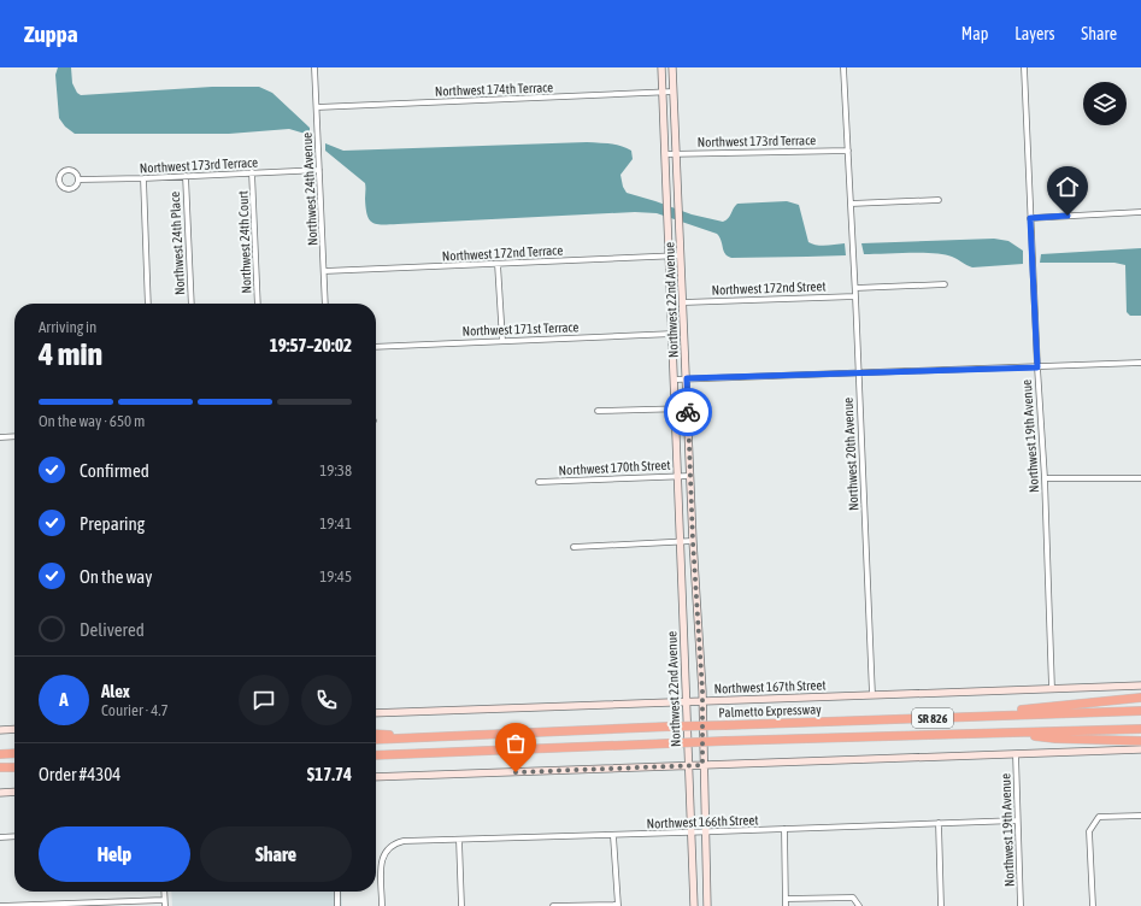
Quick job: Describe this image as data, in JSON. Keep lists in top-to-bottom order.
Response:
{
  "streets": {
    "highway": ["Palmetto Expressway", "SR 826"],
    "main road": ["Northwest 22nd Avenue", "Northwest 167th Street"],
    "street": [
      "Northwest 174th Terrace",
      "Northwest 173rd Terrace",
      "Northwest 24th Avenue",
      "Northwest 24th Court",
      "Northwest 24th Place",
      "Northwest 172nd Terrace",
      "Northwest 172nd Street",
      "Northwest 171st Terrace",
      "Northwest 19th Avenue",
      "Northwest 20th Avenue",
      "Northwest 170th Street",
      "Northwest 166th Street"
    ]
  },
  "crossings": [
    ["Northwest 174th Terrace", "Northwest 24th Avenue"],
    ["Northwest 174th Terrace", "Northwest 22nd Avenue"],
    ["Northwest 173rd Terrace", "Northwest 24th Avenue"],
    ["Northwest 173rd Terrace", "Northwest 24th Court"],
    ["Northwest 173rd Terrace", "Northwest 24th Place"],
    ["Northwest 173rd Terrace", "Northwest 22nd Avenue"],
    ["Northwest 173rd Terrace", "Northwest 20th Avenue"],
    ["Northwest 24th Avenue", "Northwest 172nd Terrace"],
    ["Northwest 172nd Terrace", "Northwest 22nd Avenue"],
    ["Northwest 172nd Street", "Northwest 22nd Avenue"],
    ["Northwest 172nd Street", "Northwest 20th Avenue"],
    ["Northwest 22nd Avenue", "Northwest 171st Terrace"],
    ["Northwest 22nd Avenue", "Northwest 170th Street"],
    ["Northwest 22nd Avenue", "Northwest 167th Street"],
    ["Northwest 22nd Avenue", "Northwest 166th Street"],
    ["Northwest 19th Avenue", "Northwest 167th Street"],
    ["Northwest 19th Avenue", "Northwest 166th Street"],
    ["Northwest 20th Avenue", "Northwest 167th Street"]
  ],
  "page": {
    "header": "Zuppa",
    "nav": ["Map", "Layers", "Share"],
    "heading": ["4 min", "Arriving in", "19:57–20:02"],
    "panel": [
      "Alex",
      "Courier · 4.7",
      "Order #4304",
      "$17.74"
    ],
    "bar": "On the way · 650 m",
    "list": [
      ["Confirmed", "19:38"],
      ["Preparing", "19:41"],
      ["On the way", "19:45"],
      "Delivered"
    ],
    "round": "A",
    "buttons": ["Help", "Share"]
  }
}
